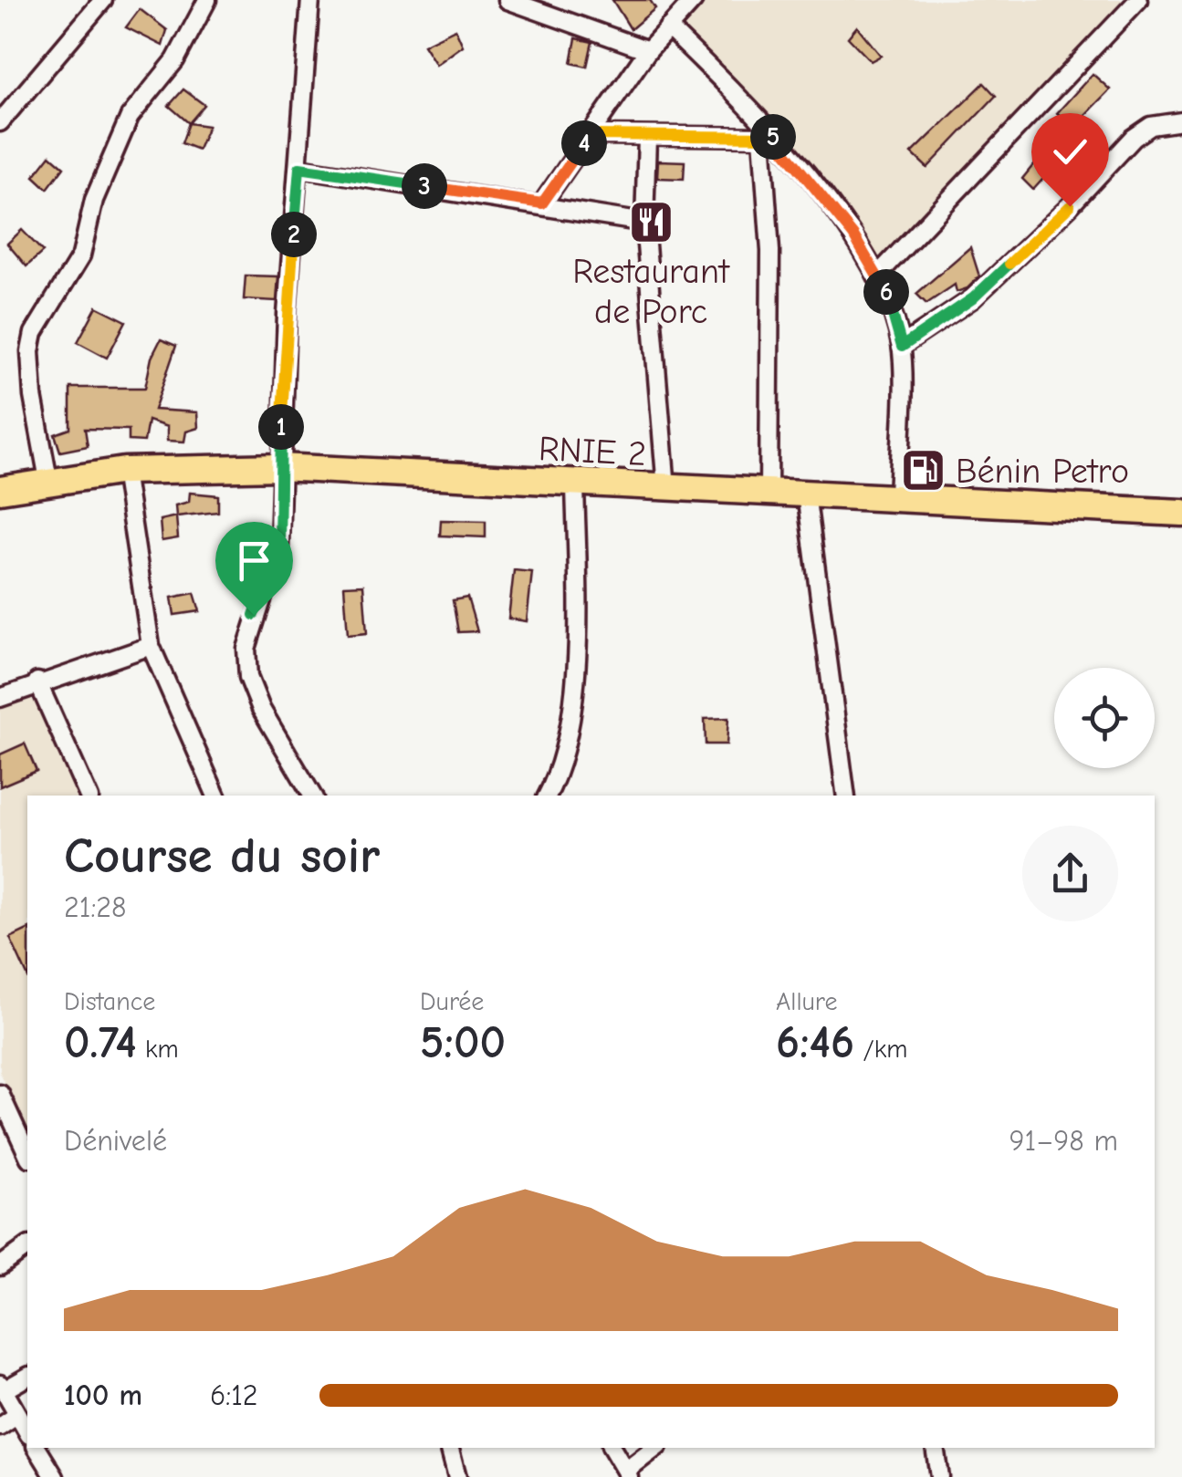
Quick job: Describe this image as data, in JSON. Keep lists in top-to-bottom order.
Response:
{
  "streets": {
    "highway": ["RNIE 2"]
  },
  "places": {
    "restaurant": ["Restaurant de Porc"],
    "fuel station": ["Bénin Petro"]
  },
  "page": {
    "pins": [
      "5",
      "4",
      "3",
      "2",
      "6",
      "1"
    ],
    "heading": ["Course du soir", "21:28"],
    "stats": [
      ["Distance", "0.74 km"],
      ["Durée", "5:00"],
      ["Allure", "6:46 /km"]
    ],
    "chart": ["Dénivelé", "91–98 m"],
    "list": [
      {
        "name": "100 m",
        "note": "6:12"
      }
    ]
  }
}
